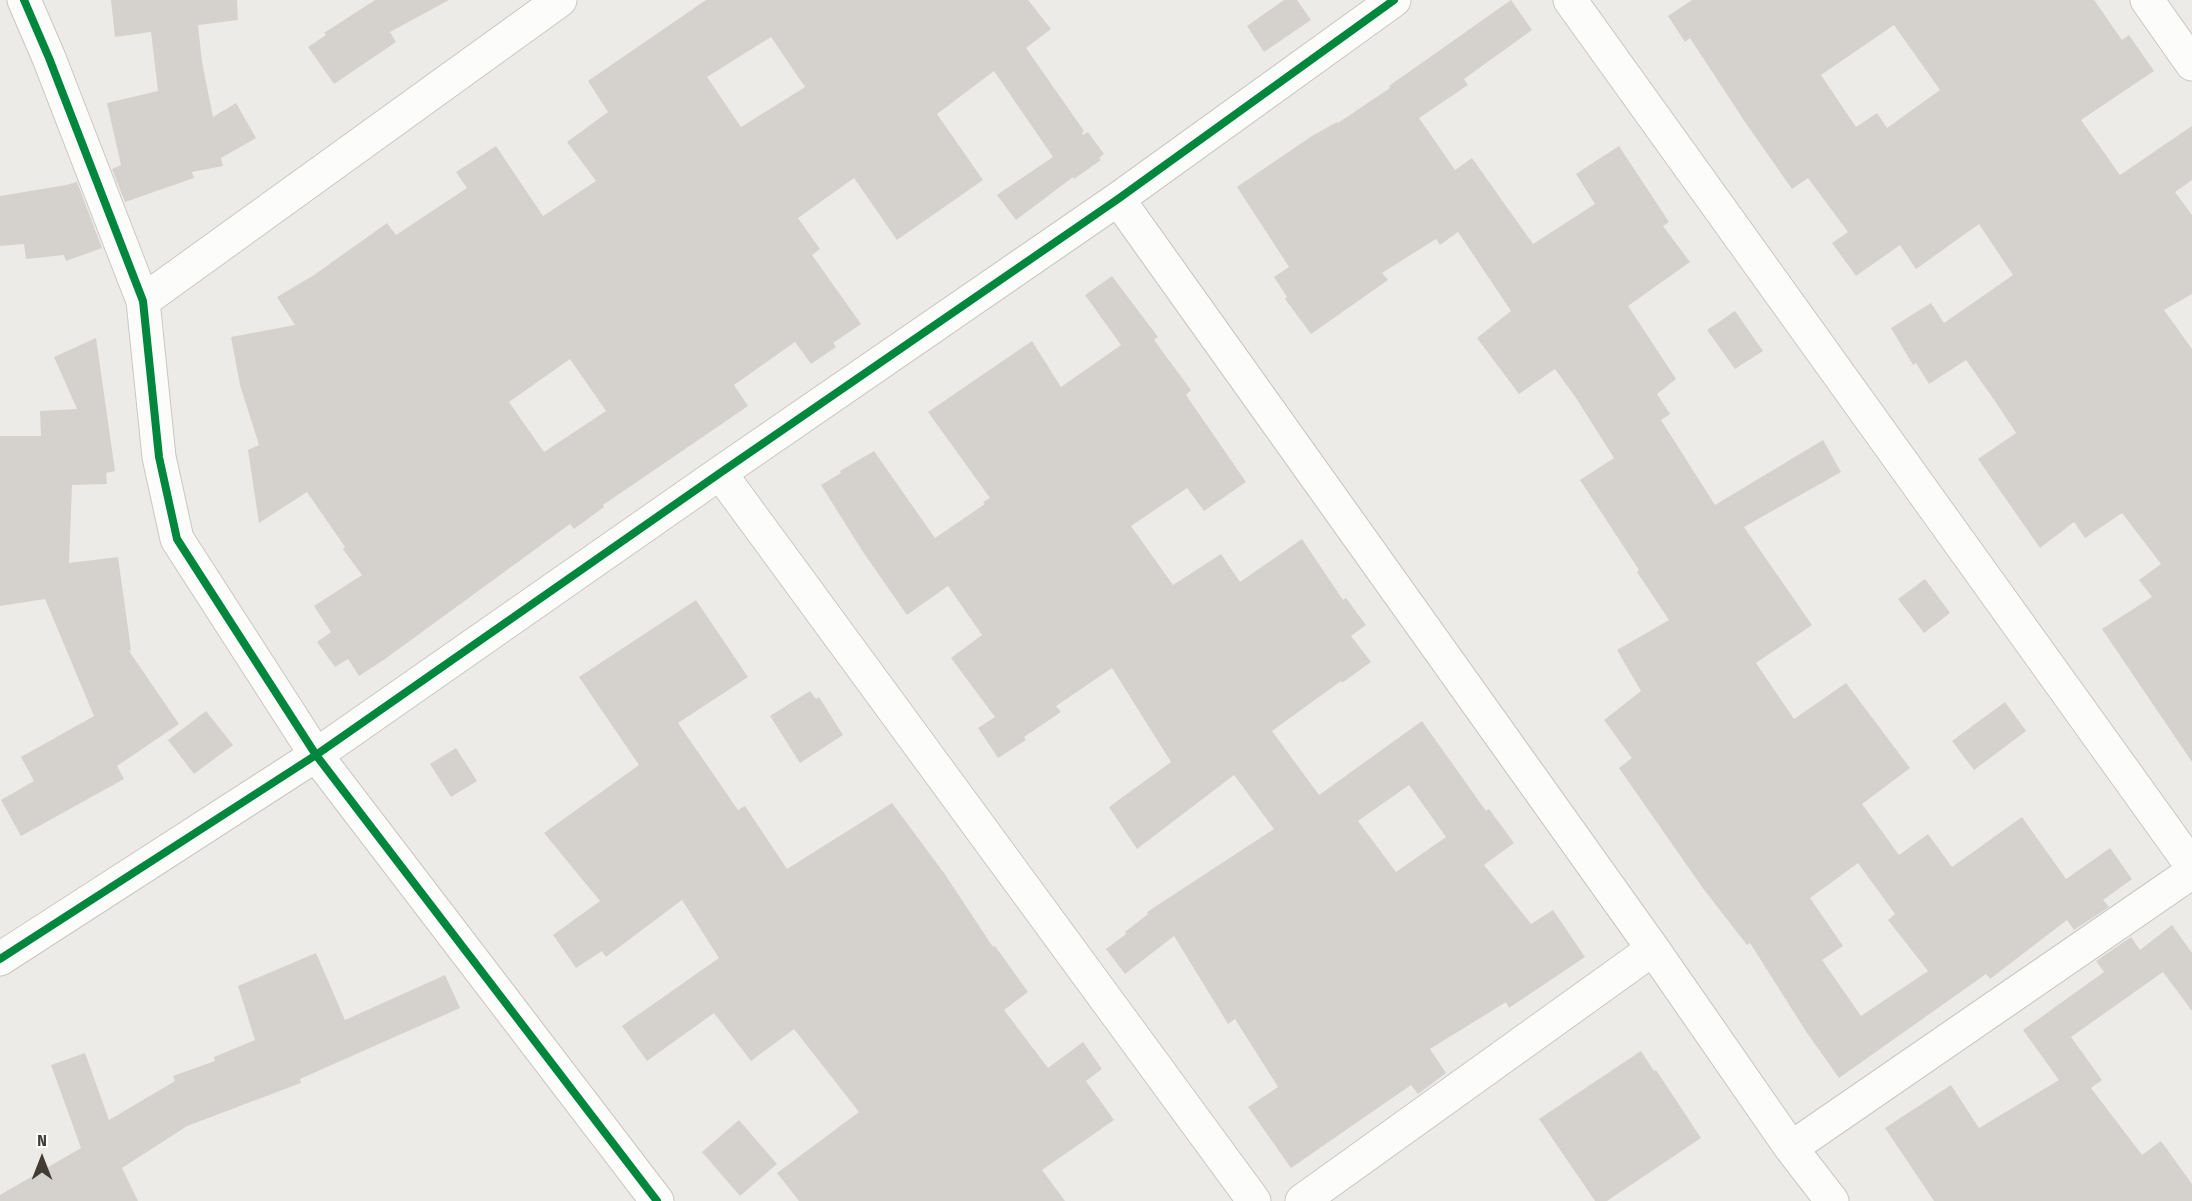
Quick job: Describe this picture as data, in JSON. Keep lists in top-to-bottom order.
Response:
{
  "north": "top"
}
